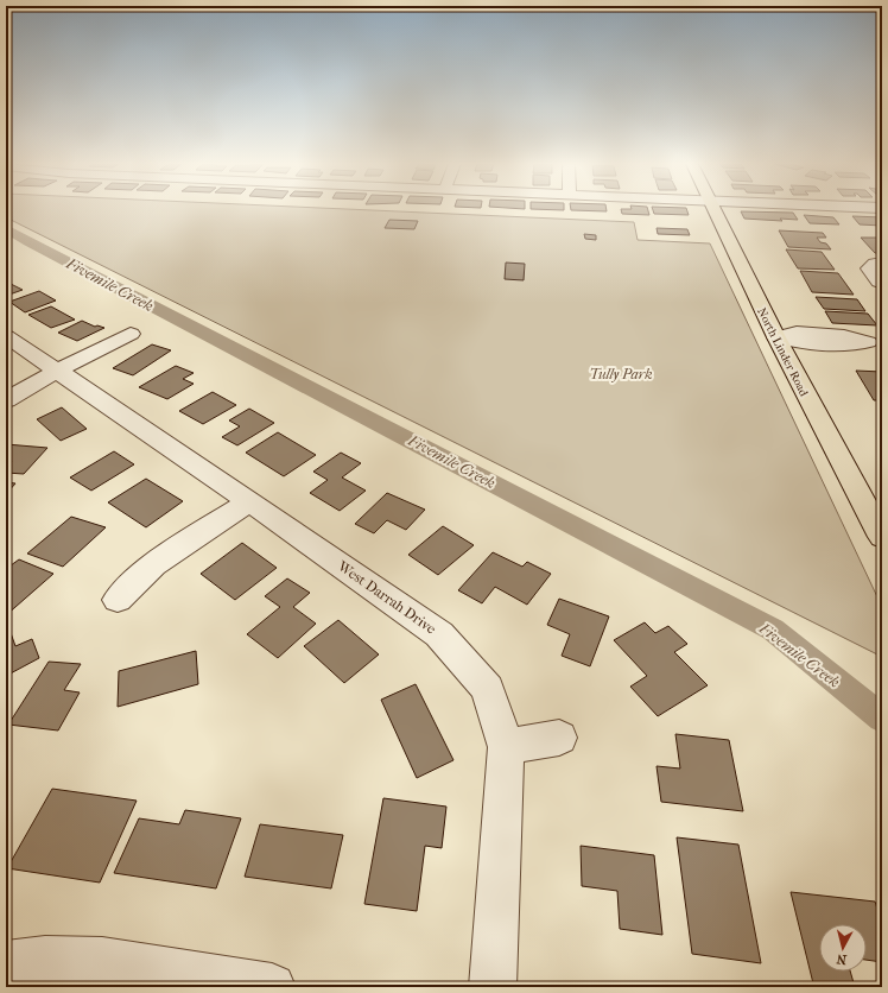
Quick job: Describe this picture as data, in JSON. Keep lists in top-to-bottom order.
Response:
{
  "streets": {
    "main road": ["North Linder Road"],
    "street": ["West Darrah Drive"]
  },
  "water": ["Fivemile Creek"],
  "parks": ["Tully Park"],
  "north": "bottom"
}
